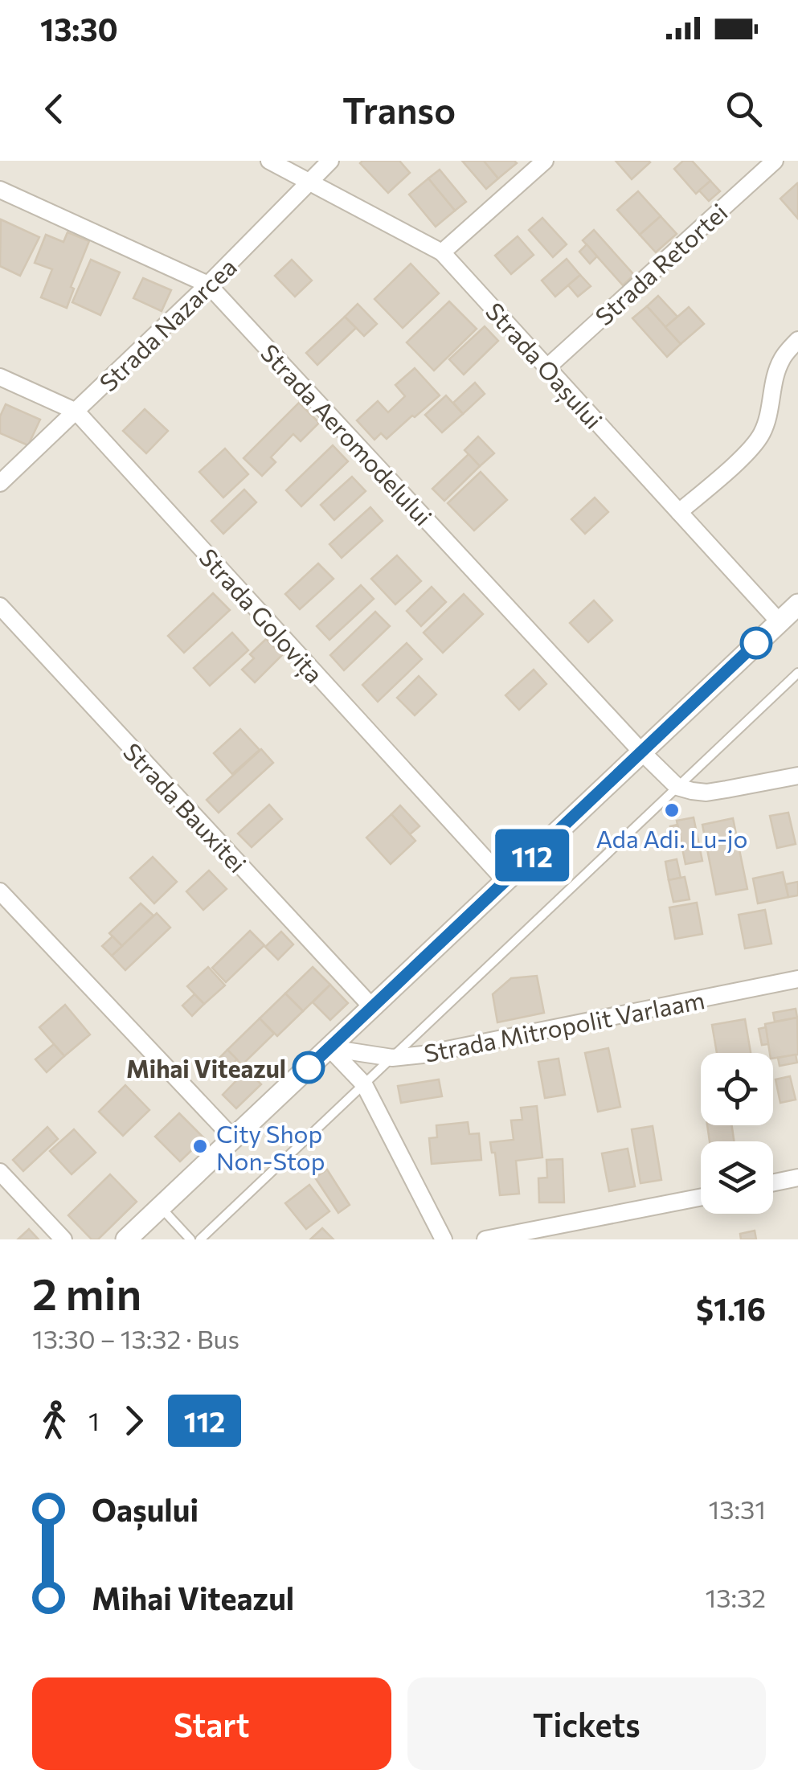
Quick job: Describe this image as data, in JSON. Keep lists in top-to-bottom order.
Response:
{
  "streets": {
    "street": [
      "Strada Retortei",
      "Strada Nazarcea",
      "Strada Oașului",
      "Strada Aeromodelului",
      "Strada Golovița",
      "Strada Bauxitei",
      "Strada Mitropolit Varlaam"
    ]
  },
  "crossings": [
    ["Strada Retortei", "Strada Oașului"],
    ["Strada Nazarcea", "Strada Oașului"],
    ["Strada Nazarcea", "Strada Aeromodelului"],
    ["Strada Nazarcea", "Strada Golovița"]
  ],
  "places": ["Ada Adi. Lu-jo", "Mihai Viteazul", "City Shop Non-Stop"],
  "lines": ["bus line 112"],
  "page": {
    "status": "13:30",
    "header": "Transo",
    "on_map": "112",
    "heading": ["2 min", "13:30 – 13:32 · Bus", "$1.16"],
    "legs": ["1", "112"],
    "list": [
      {
        "name": "Oașului",
        "value": "13:31"
      },
      {
        "name": "Mihai Viteazul",
        "value": "13:32"
      }
    ],
    "buttons": ["Start", "Tickets"]
  }
}
